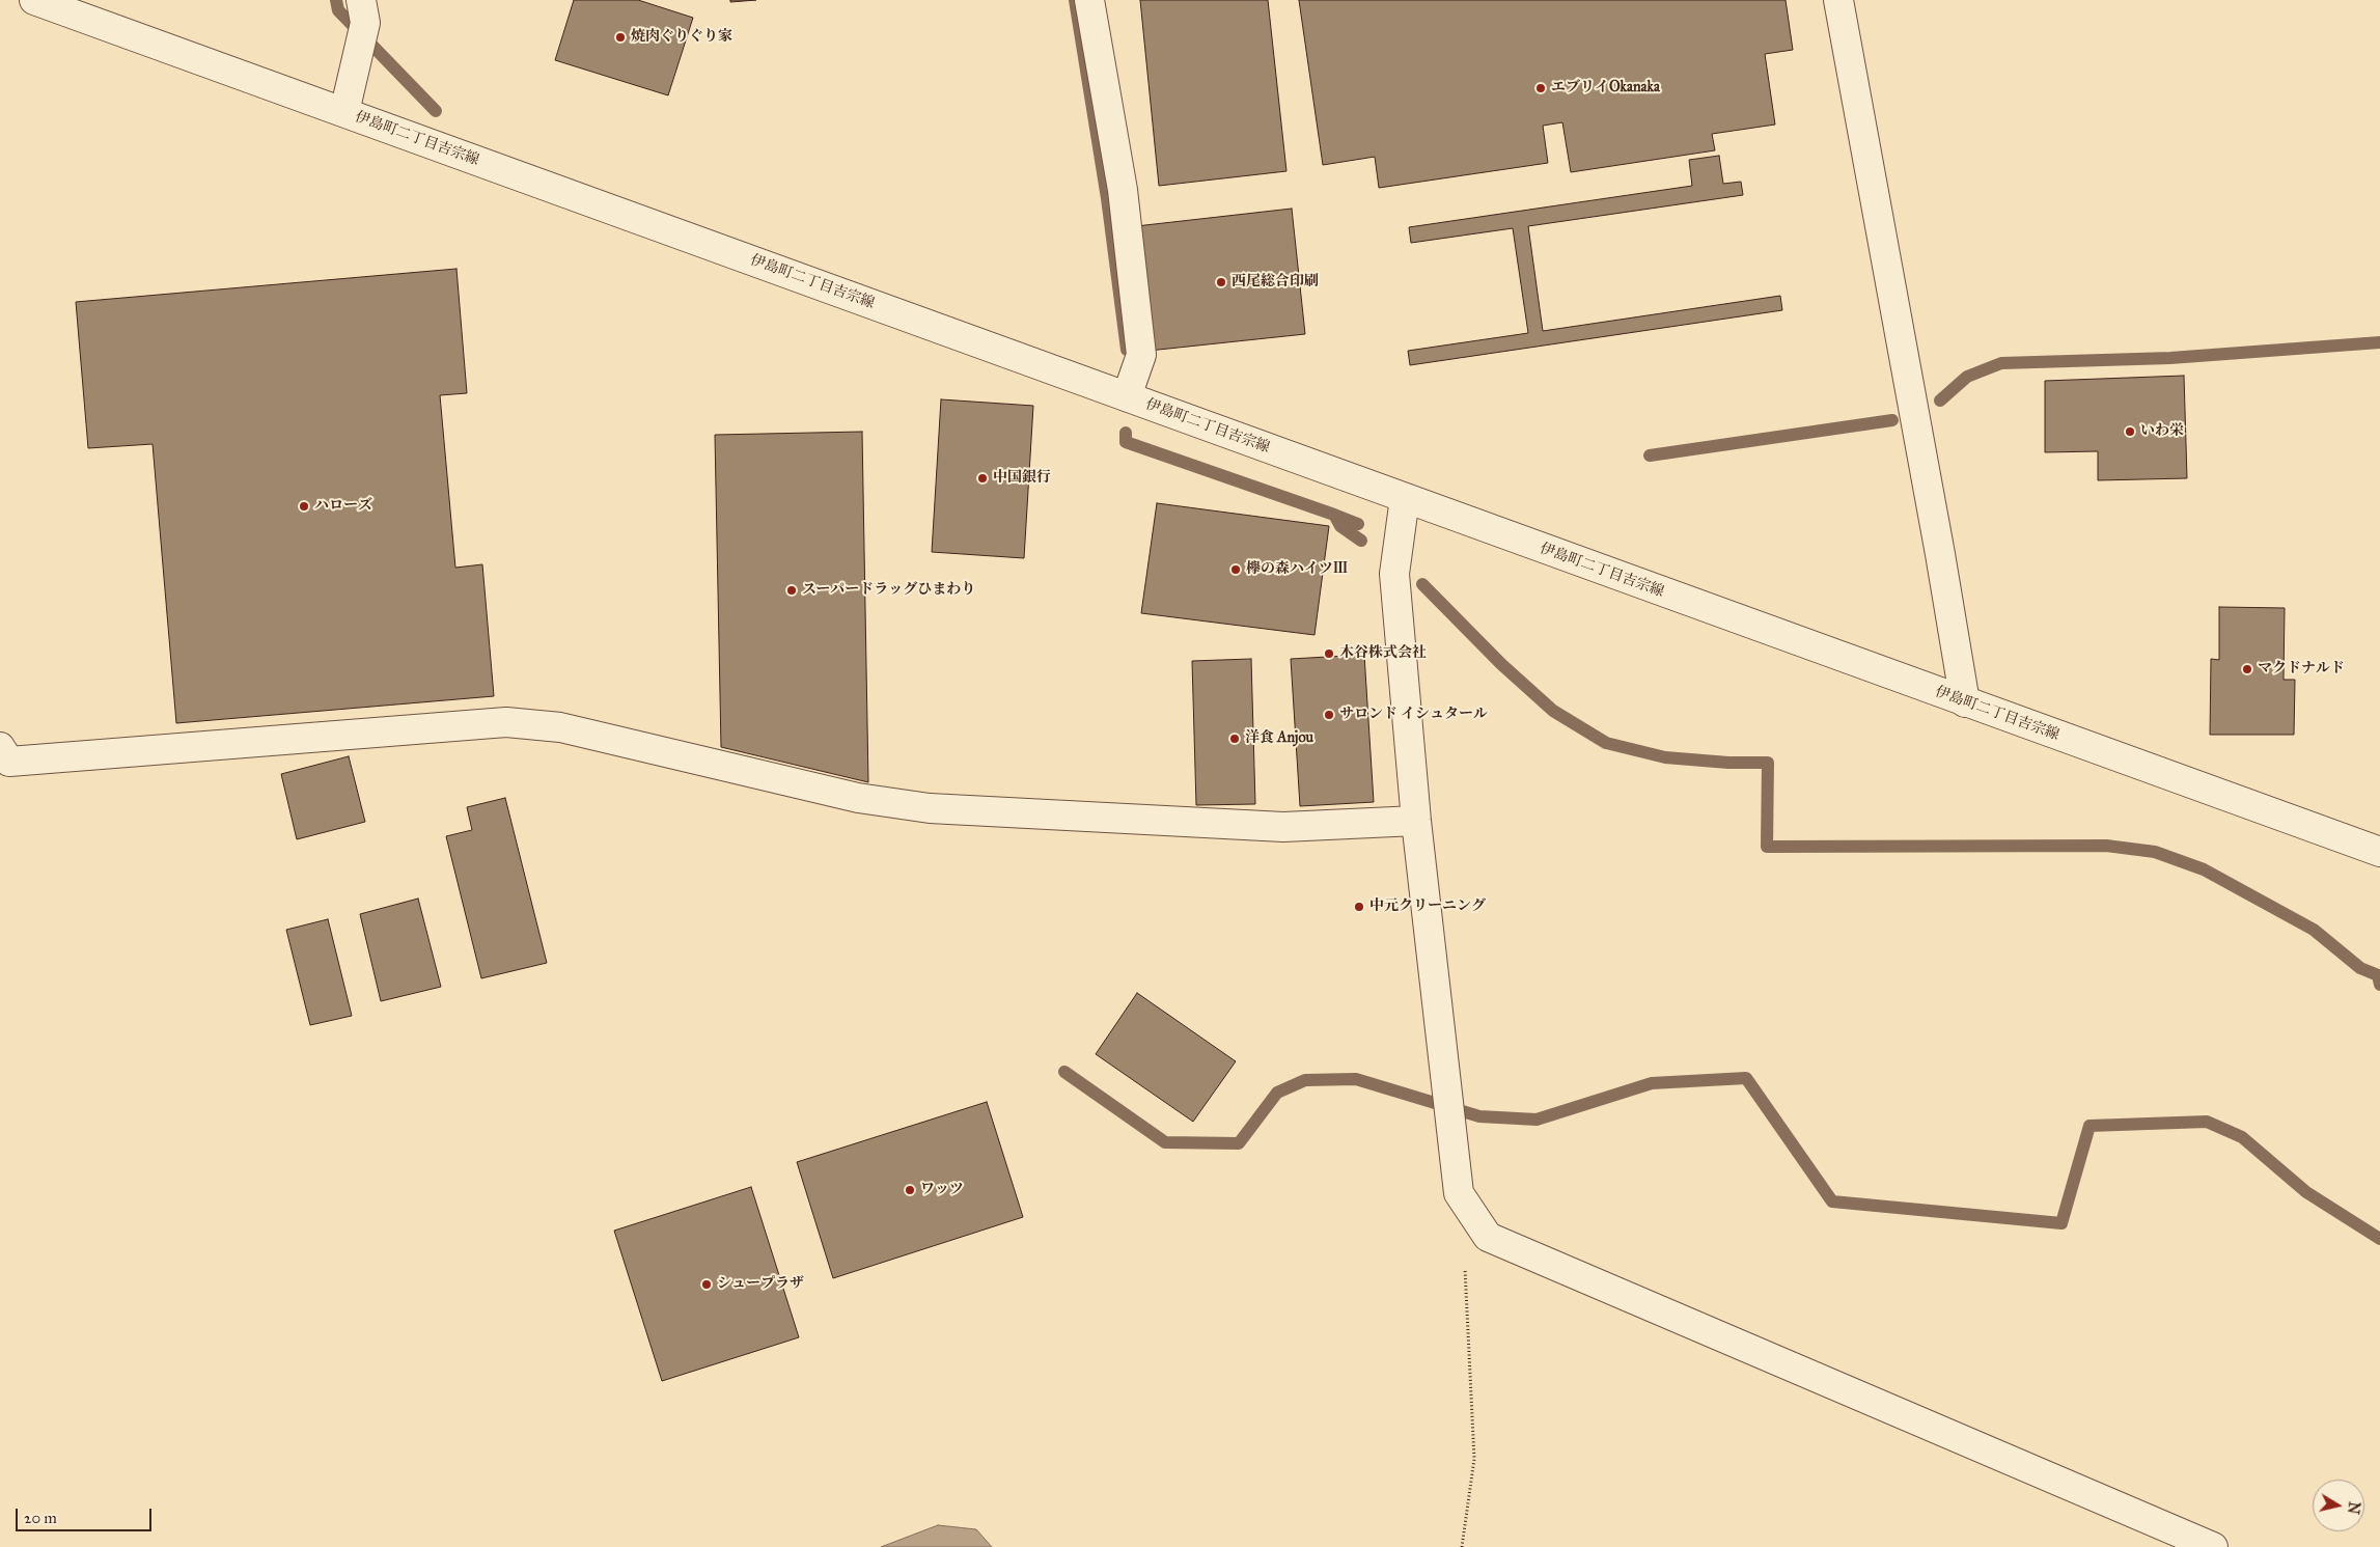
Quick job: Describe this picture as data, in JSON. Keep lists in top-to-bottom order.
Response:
{
  "streets": {
    "street": ["伊島町二丁目吉宗線"]
  },
  "places": [
    "焼肉ぐりぐり家",
    "エブリイOkanaka",
    "西尾総合印刷",
    "いわ栄",
    "中国銀行",
    "ハローズ",
    "欅の森ハイツⅢ",
    "スーパードラッグひまわり",
    "木谷株式会社",
    "マクドナルド",
    "サロンド イシュタール",
    "洋食 Anjou",
    "中元クリーニング",
    "ワッツ",
    "シュープラザ"
  ],
  "scale_bar": "20 m",
  "north": "right"
}
